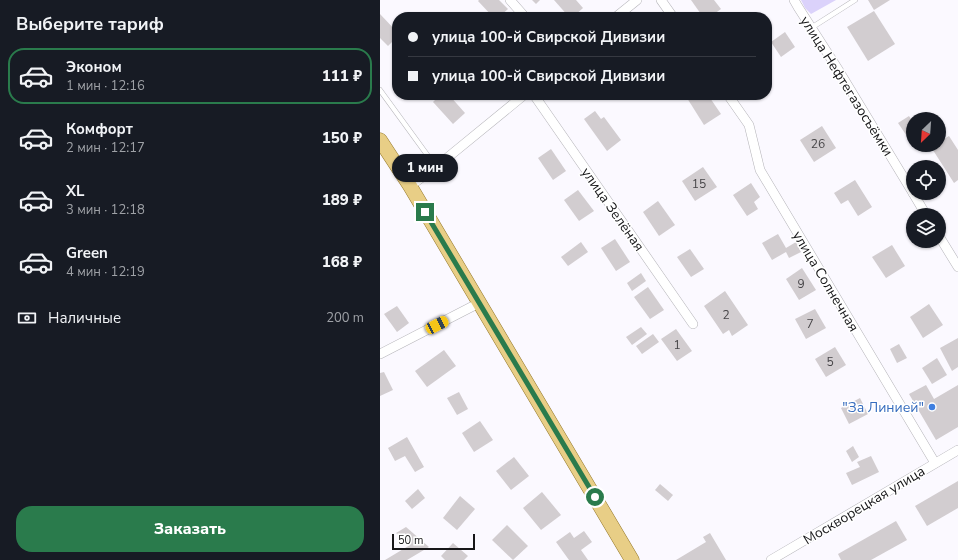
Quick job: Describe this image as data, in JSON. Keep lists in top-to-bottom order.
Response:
{
  "streets": {
    "street": [
      "улица Нефтегазосъёмки",
      "улица Зелёная",
      "улица Солнечная",
      "Москворецкая улица"
    ]
  },
  "crossings": [
    ["улица Солнечная", "Москворецкая улица"]
  ],
  "places": ["\"За Линией\""],
  "house_numbers": [
    "26",
    "15",
    "9",
    "2",
    "7",
    "1",
    "5"
  ],
  "scale_bar": "50 m",
  "north": "bottom left",
  "page": {
    "heading": "Выберите тариф",
    "banner": ["улица 100-й Свирской Дивизии", "улица 100-й Свирской Дивизии"],
    "list": [
      {
        "name": "Эконом",
        "note": "1 мин · 12:16",
        "value": "111 ₽"
      },
      {
        "name": "Комфорт",
        "note": "2 мин · 12:17",
        "value": "150 ₽"
      },
      {
        "name": "XL",
        "note": "3 мин · 12:18",
        "value": "189 ₽"
      },
      {
        "name": "Green",
        "note": "4 мин · 12:19",
        "value": "168 ₽"
      }
    ],
    "bubble": "1 мин",
    "pay": ["Наличные", "200 m"],
    "buttons": "Заказать",
    "scale": "50 m"
  }
}
